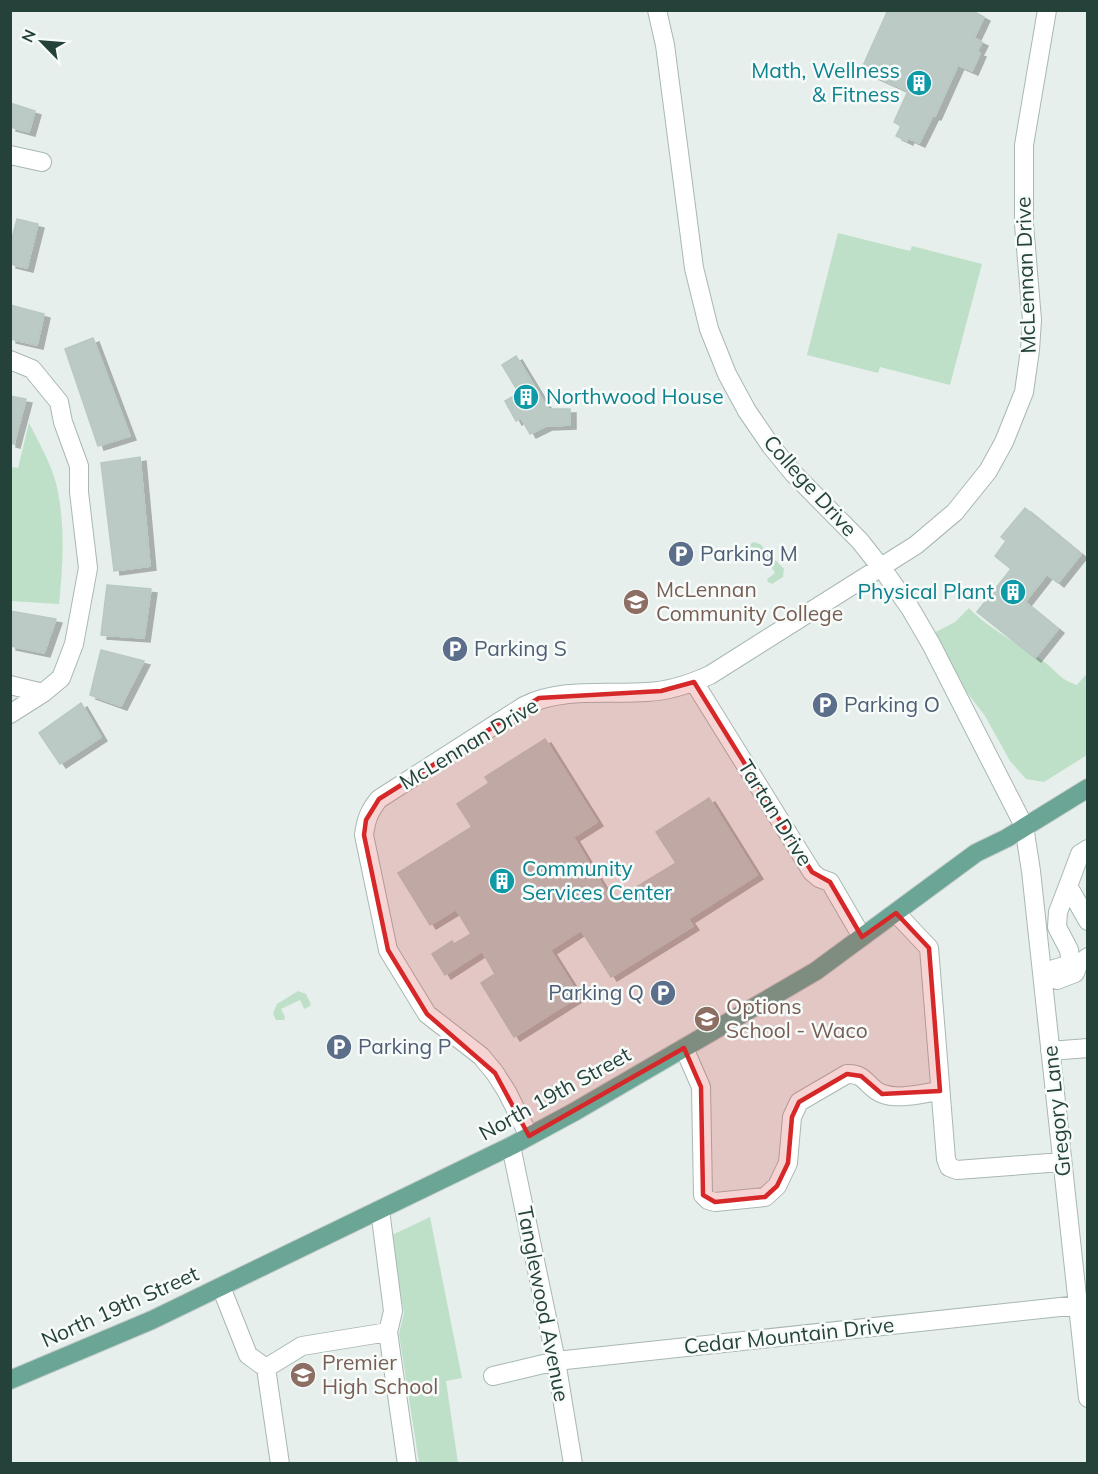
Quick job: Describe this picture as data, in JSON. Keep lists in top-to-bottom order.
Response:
{
  "streets": {
    "main road": ["North 19th Street"],
    "street": [
      "McLennan Drive",
      "College Drive",
      "Tartan Drive",
      "Gregory Lane",
      "Tanglewood Avenue",
      "Cedar Mountain Drive"
    ]
  },
  "crossings": [
    ["McLennan Drive", "College Drive"],
    ["McLennan Drive", "Tartan Drive"],
    ["McLennan Drive", "North 19th Street"],
    ["College Drive", "North 19th Street"],
    ["College Drive", "Gregory Lane"],
    ["Tartan Drive", "North 19th Street"],
    ["North 19th Street", "Gregory Lane"],
    ["North 19th Street", "Tanglewood Avenue"],
    ["Gregory Lane", "Cedar Mountain Drive"],
    ["Tanglewood Avenue", "Cedar Mountain Drive"]
  ],
  "places": {
    "building": [
      "Math, Wellness & Fitness",
      "Northwood House",
      "Physical Plant",
      "Community Services Center"
    ],
    "parking": [
      "Parking M",
      "Parking S",
      "Parking O",
      "Parking Q",
      "Parking P"
    ],
    "school or university": ["McLennan Community College", "Options School - Waco", "Premier High School"]
  },
  "north": "top left"
}
